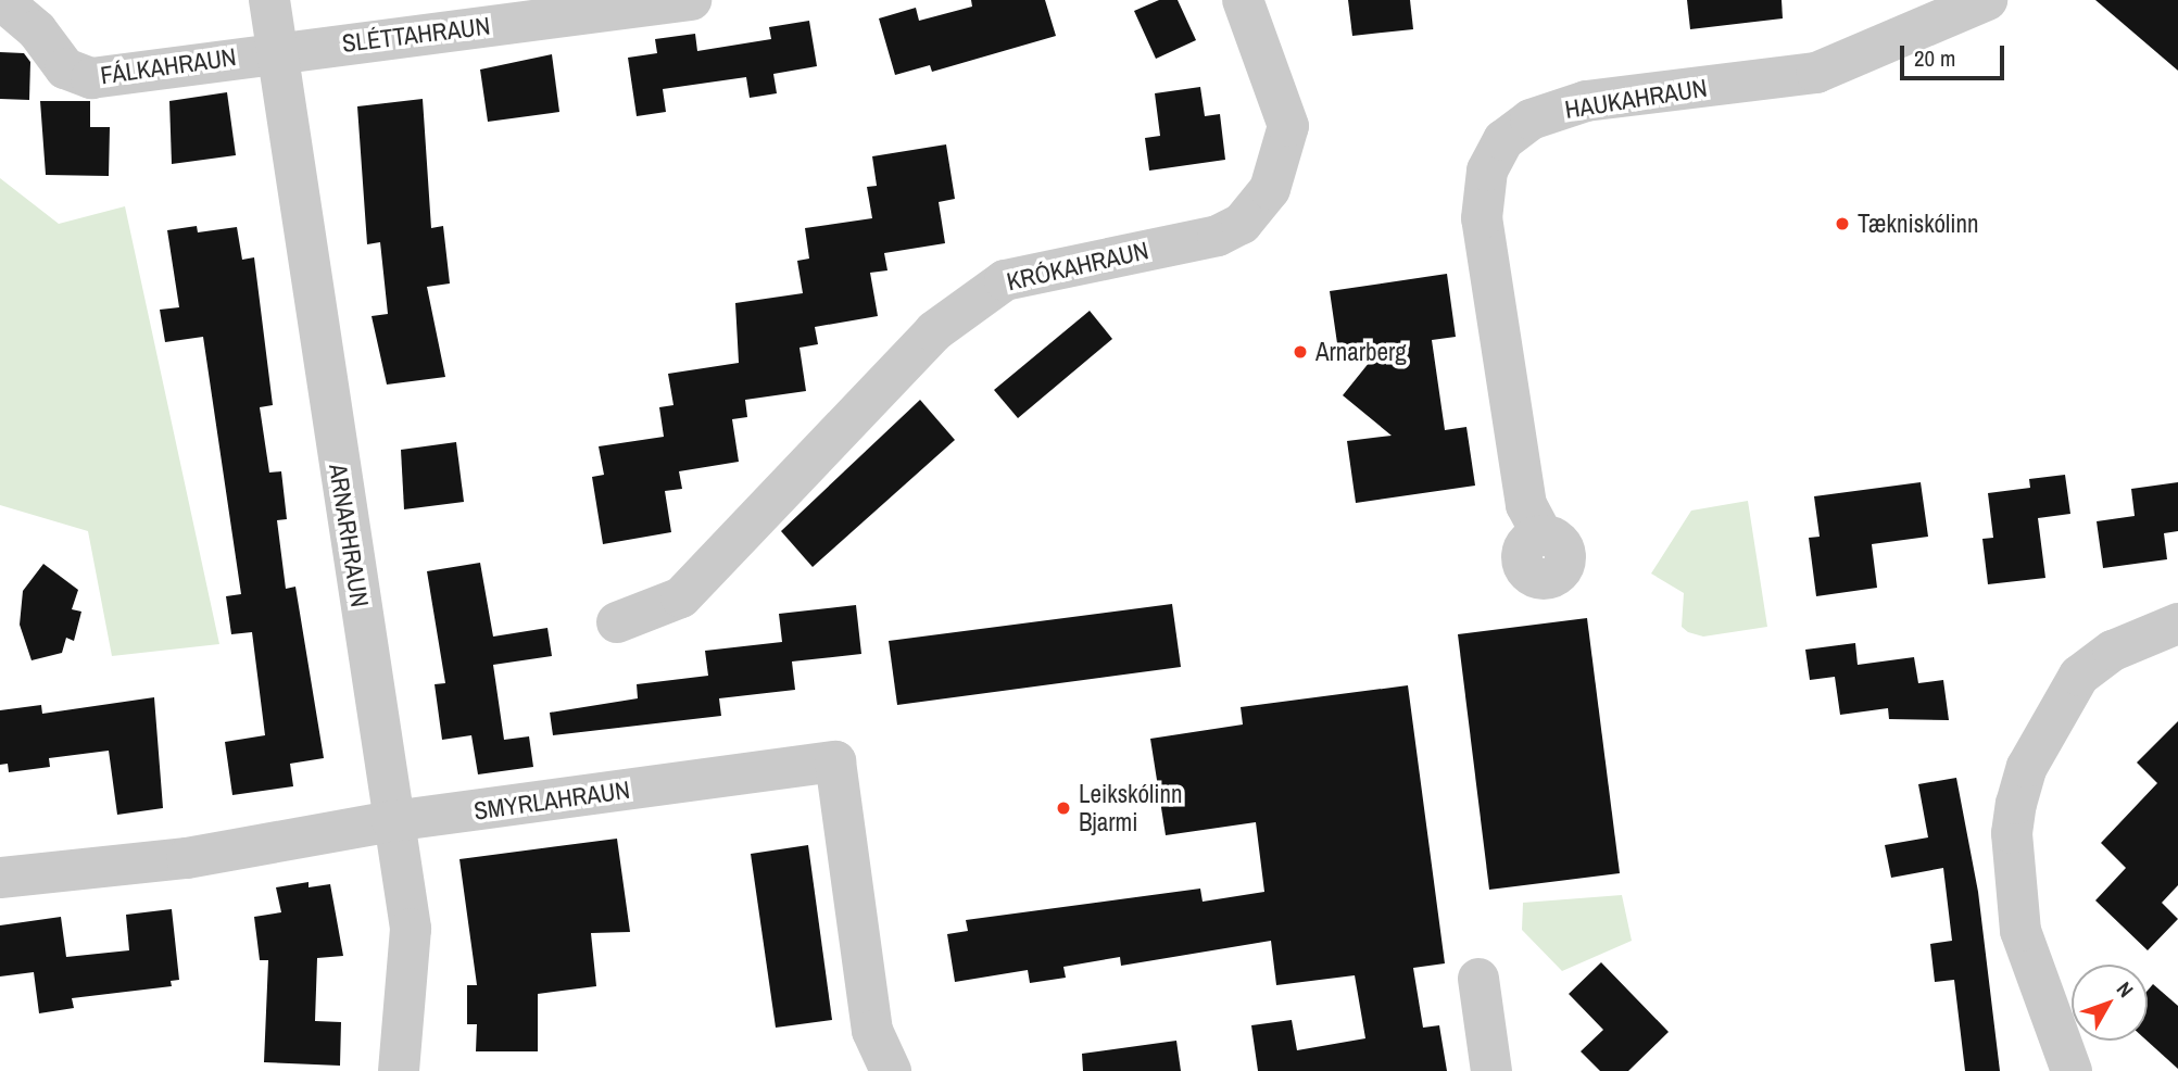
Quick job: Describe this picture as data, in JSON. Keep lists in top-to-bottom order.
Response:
{
  "streets": {
    "street": [
      "SLÉTTAHRAUN",
      "FÁLKAHRAUN",
      "HAUKAHRAUN",
      "KRÓKAHRAUN",
      "ARNARHRAUN",
      "SMYRLAHRAUN"
    ]
  },
  "crossings": [
    ["SLÉTTAHRAUN", "FÁLKAHRAUN"],
    ["SLÉTTAHRAUN", "ARNARHRAUN"],
    ["FÁLKAHRAUN", "ARNARHRAUN"],
    ["ARNARHRAUN", "SMYRLAHRAUN"]
  ],
  "places": ["Tækniskólinn", "Arnarberg", "Leikskólinn Bjarmi"],
  "scale_bar": "20 m",
  "north": "top right"
}
